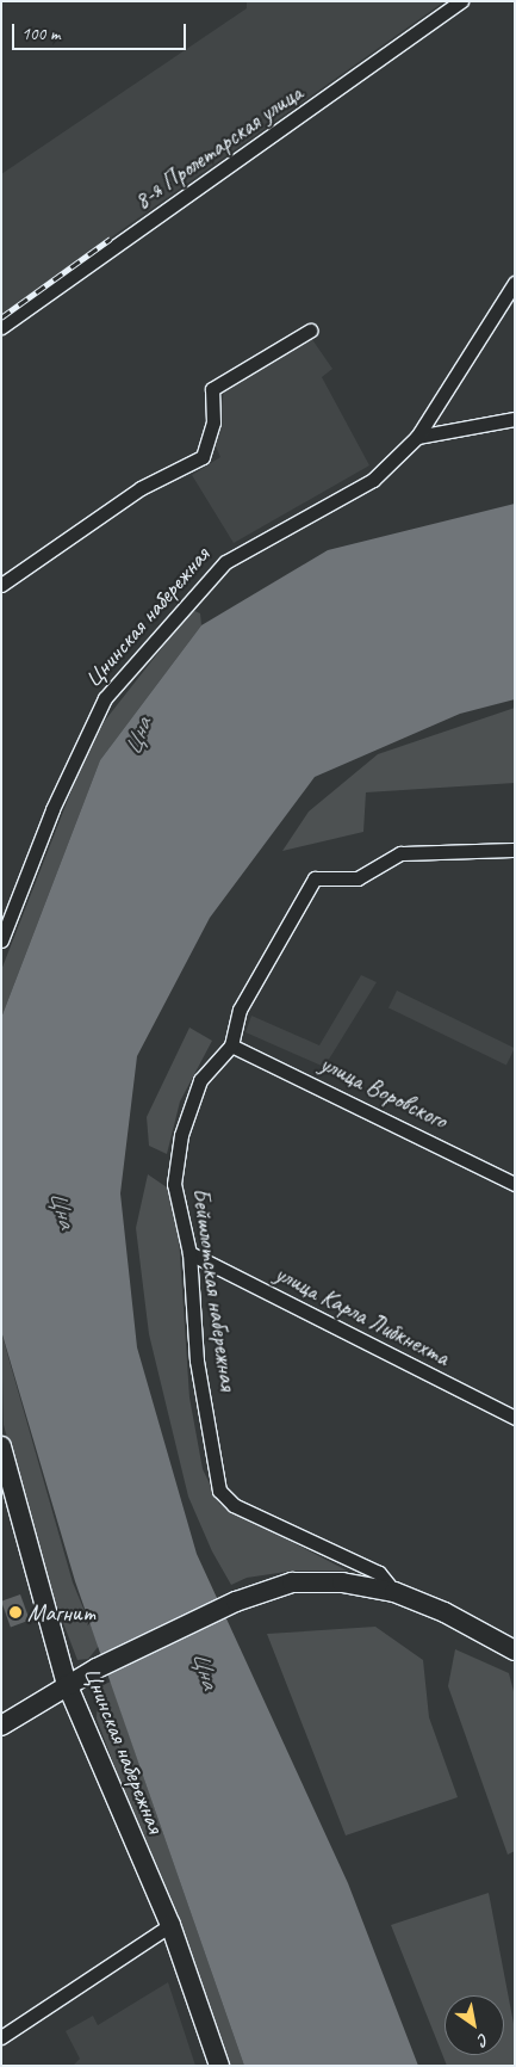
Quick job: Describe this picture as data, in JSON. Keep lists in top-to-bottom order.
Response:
{
  "streets": {
    "main road": ["Цнинская набережная", "Бейшлотская набережная"],
    "street": ["8-я Пролетарская улица", "улица Воровского", "улица Карла Либкнехта"]
  },
  "crossings": [
    ["Цнинская набережная", "Бейшлотская набережная"],
    ["улица Воровского", "Бейшлотская набережная"],
    ["Бейшлотская набережная", "улица Карла Либкнехта"]
  ],
  "water": ["Цна"],
  "places": ["Магнит"],
  "scale_bar": "100 m",
  "north": "bottom right"
}
